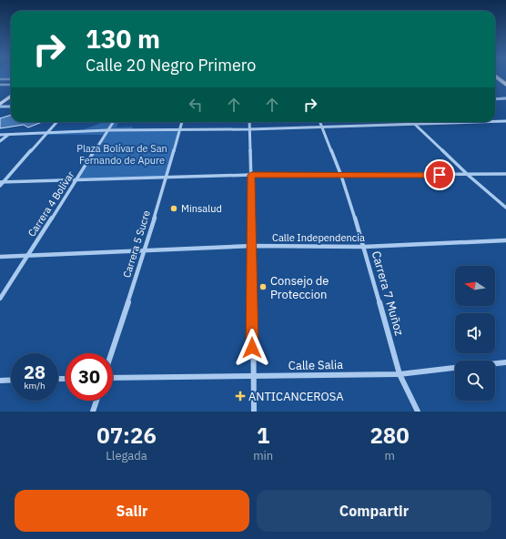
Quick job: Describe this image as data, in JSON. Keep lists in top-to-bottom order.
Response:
{
  "streets": {
    "street": [
      "Carrera 4 Bolívar",
      "Calle Independencia",
      "Carrera 5 Sucre",
      "Carrera 7 Muñoz",
      "Calle Salia"
    ]
  },
  "crossings": [
    ["Carrera 4 Bolívar", "Calle Independencia"],
    ["Calle Independencia", "Carrera 5 Sucre"],
    ["Calle Independencia", "Carrera 7 Muñoz"],
    ["Carrera 7 Muñoz", "Calle Salia"]
  ],
  "parks": ["Plaza Bolívar de San Fernando de Apure"],
  "places": {
    "other": ["Minsalud", "Consejo de Proteccion"],
    "health": ["ANTICANCEROSA"]
  },
  "north": "left",
  "page": {
    "turn": ["130 m", "Calle 20 Negro Primero"],
    "speed": "28 km/h",
    "limit": "30",
    "eta": [
      "07:26",
      "Llegada",
      "1",
      "min",
      "280",
      "m"
    ],
    "buttons": ["Salir", "Compartir"]
  }
}
